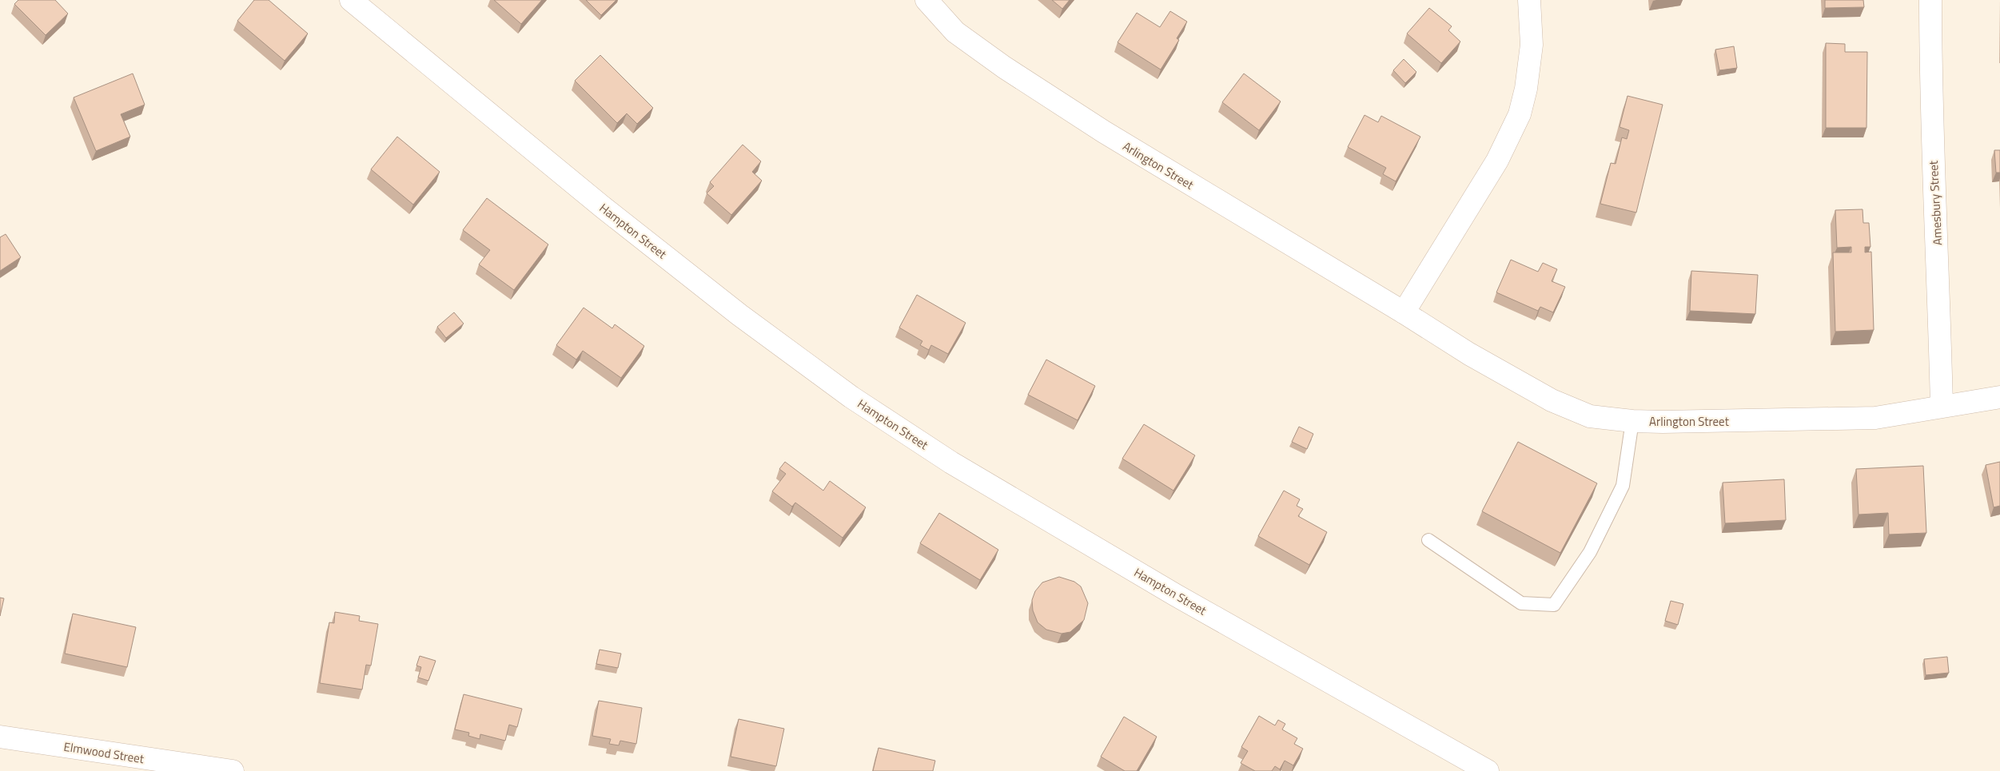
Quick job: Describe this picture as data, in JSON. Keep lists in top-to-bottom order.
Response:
{
  "streets": {
    "street": [
      "Arlington Street",
      "Amesbury Street",
      "Hampton Street",
      "Elmwood Street"
    ]
  },
  "crossings": [
    ["Arlington Street", "Amesbury Street"]
  ]
}
